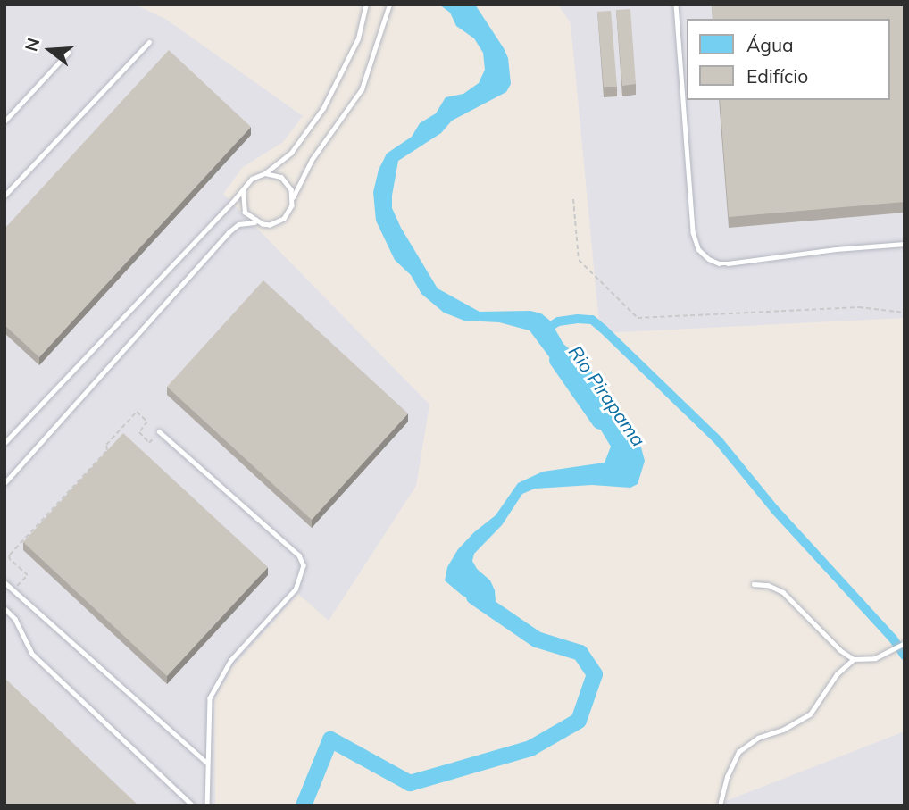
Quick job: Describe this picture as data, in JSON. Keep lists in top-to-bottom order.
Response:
{
  "water": ["Rio Pirapama"],
  "legend": ["Água", "Edifício"],
  "north": "left"
}
